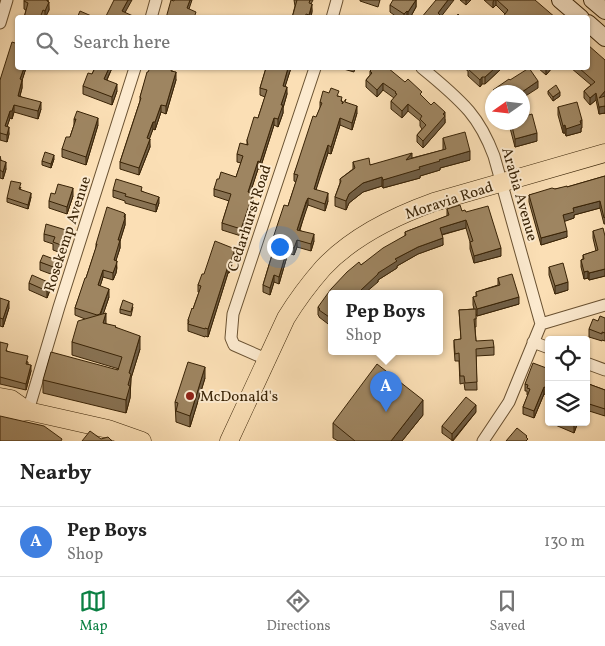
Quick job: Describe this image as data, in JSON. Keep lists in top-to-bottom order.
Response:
{
  "streets": {
    "main road": ["Moravia Road"],
    "street": ["Arabia Avenue", "Cedarhurst Road", "Rosekemp Avenue"]
  },
  "crossings": [
    ["Arabia Avenue", "Moravia Road"],
    ["Moravia Road", "Cedarhurst Road"]
  ],
  "places": ["McDonald's"],
  "north": "left",
  "page": {
    "search": "Search here",
    "popup": ["Pep Boys", "Shop"],
    "pins": "A",
    "heading": "Nearby",
    "list": [
      {
        "mark": "A",
        "name": "Pep Boys",
        "note": "Shop",
        "value": "130 m"
      }
    ],
    "nav": ["Map", "Directions", "Saved"]
  }
}
